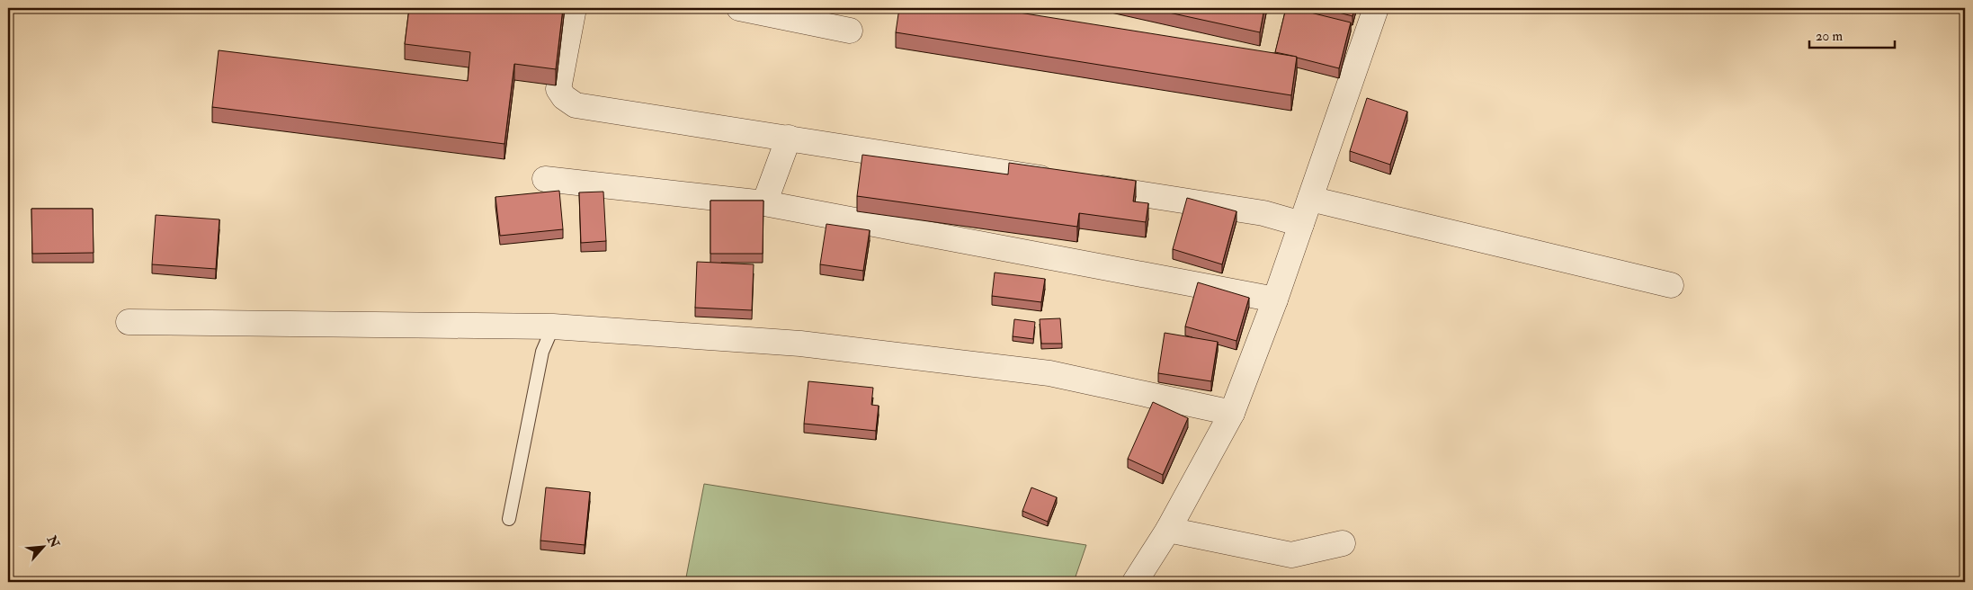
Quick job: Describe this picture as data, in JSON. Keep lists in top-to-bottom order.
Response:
{
  "scale_bar": "20 m",
  "north": "top right"
}
